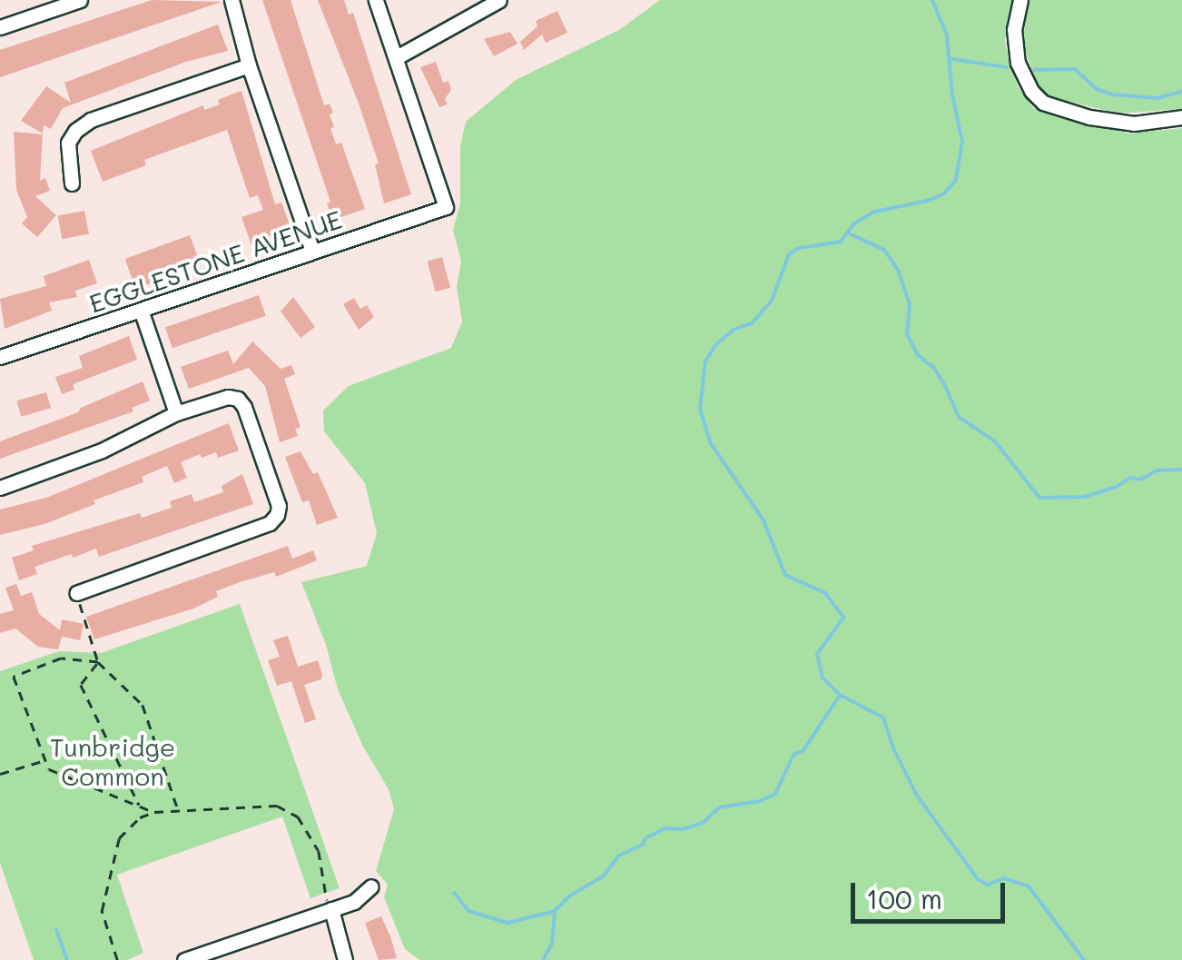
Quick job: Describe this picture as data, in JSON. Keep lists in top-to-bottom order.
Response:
{
  "streets": {
    "street": ["EGGLESTONE AVENUE"]
  },
  "parks": ["Tunbridge Common"],
  "scale_bar": "100 m"
}
